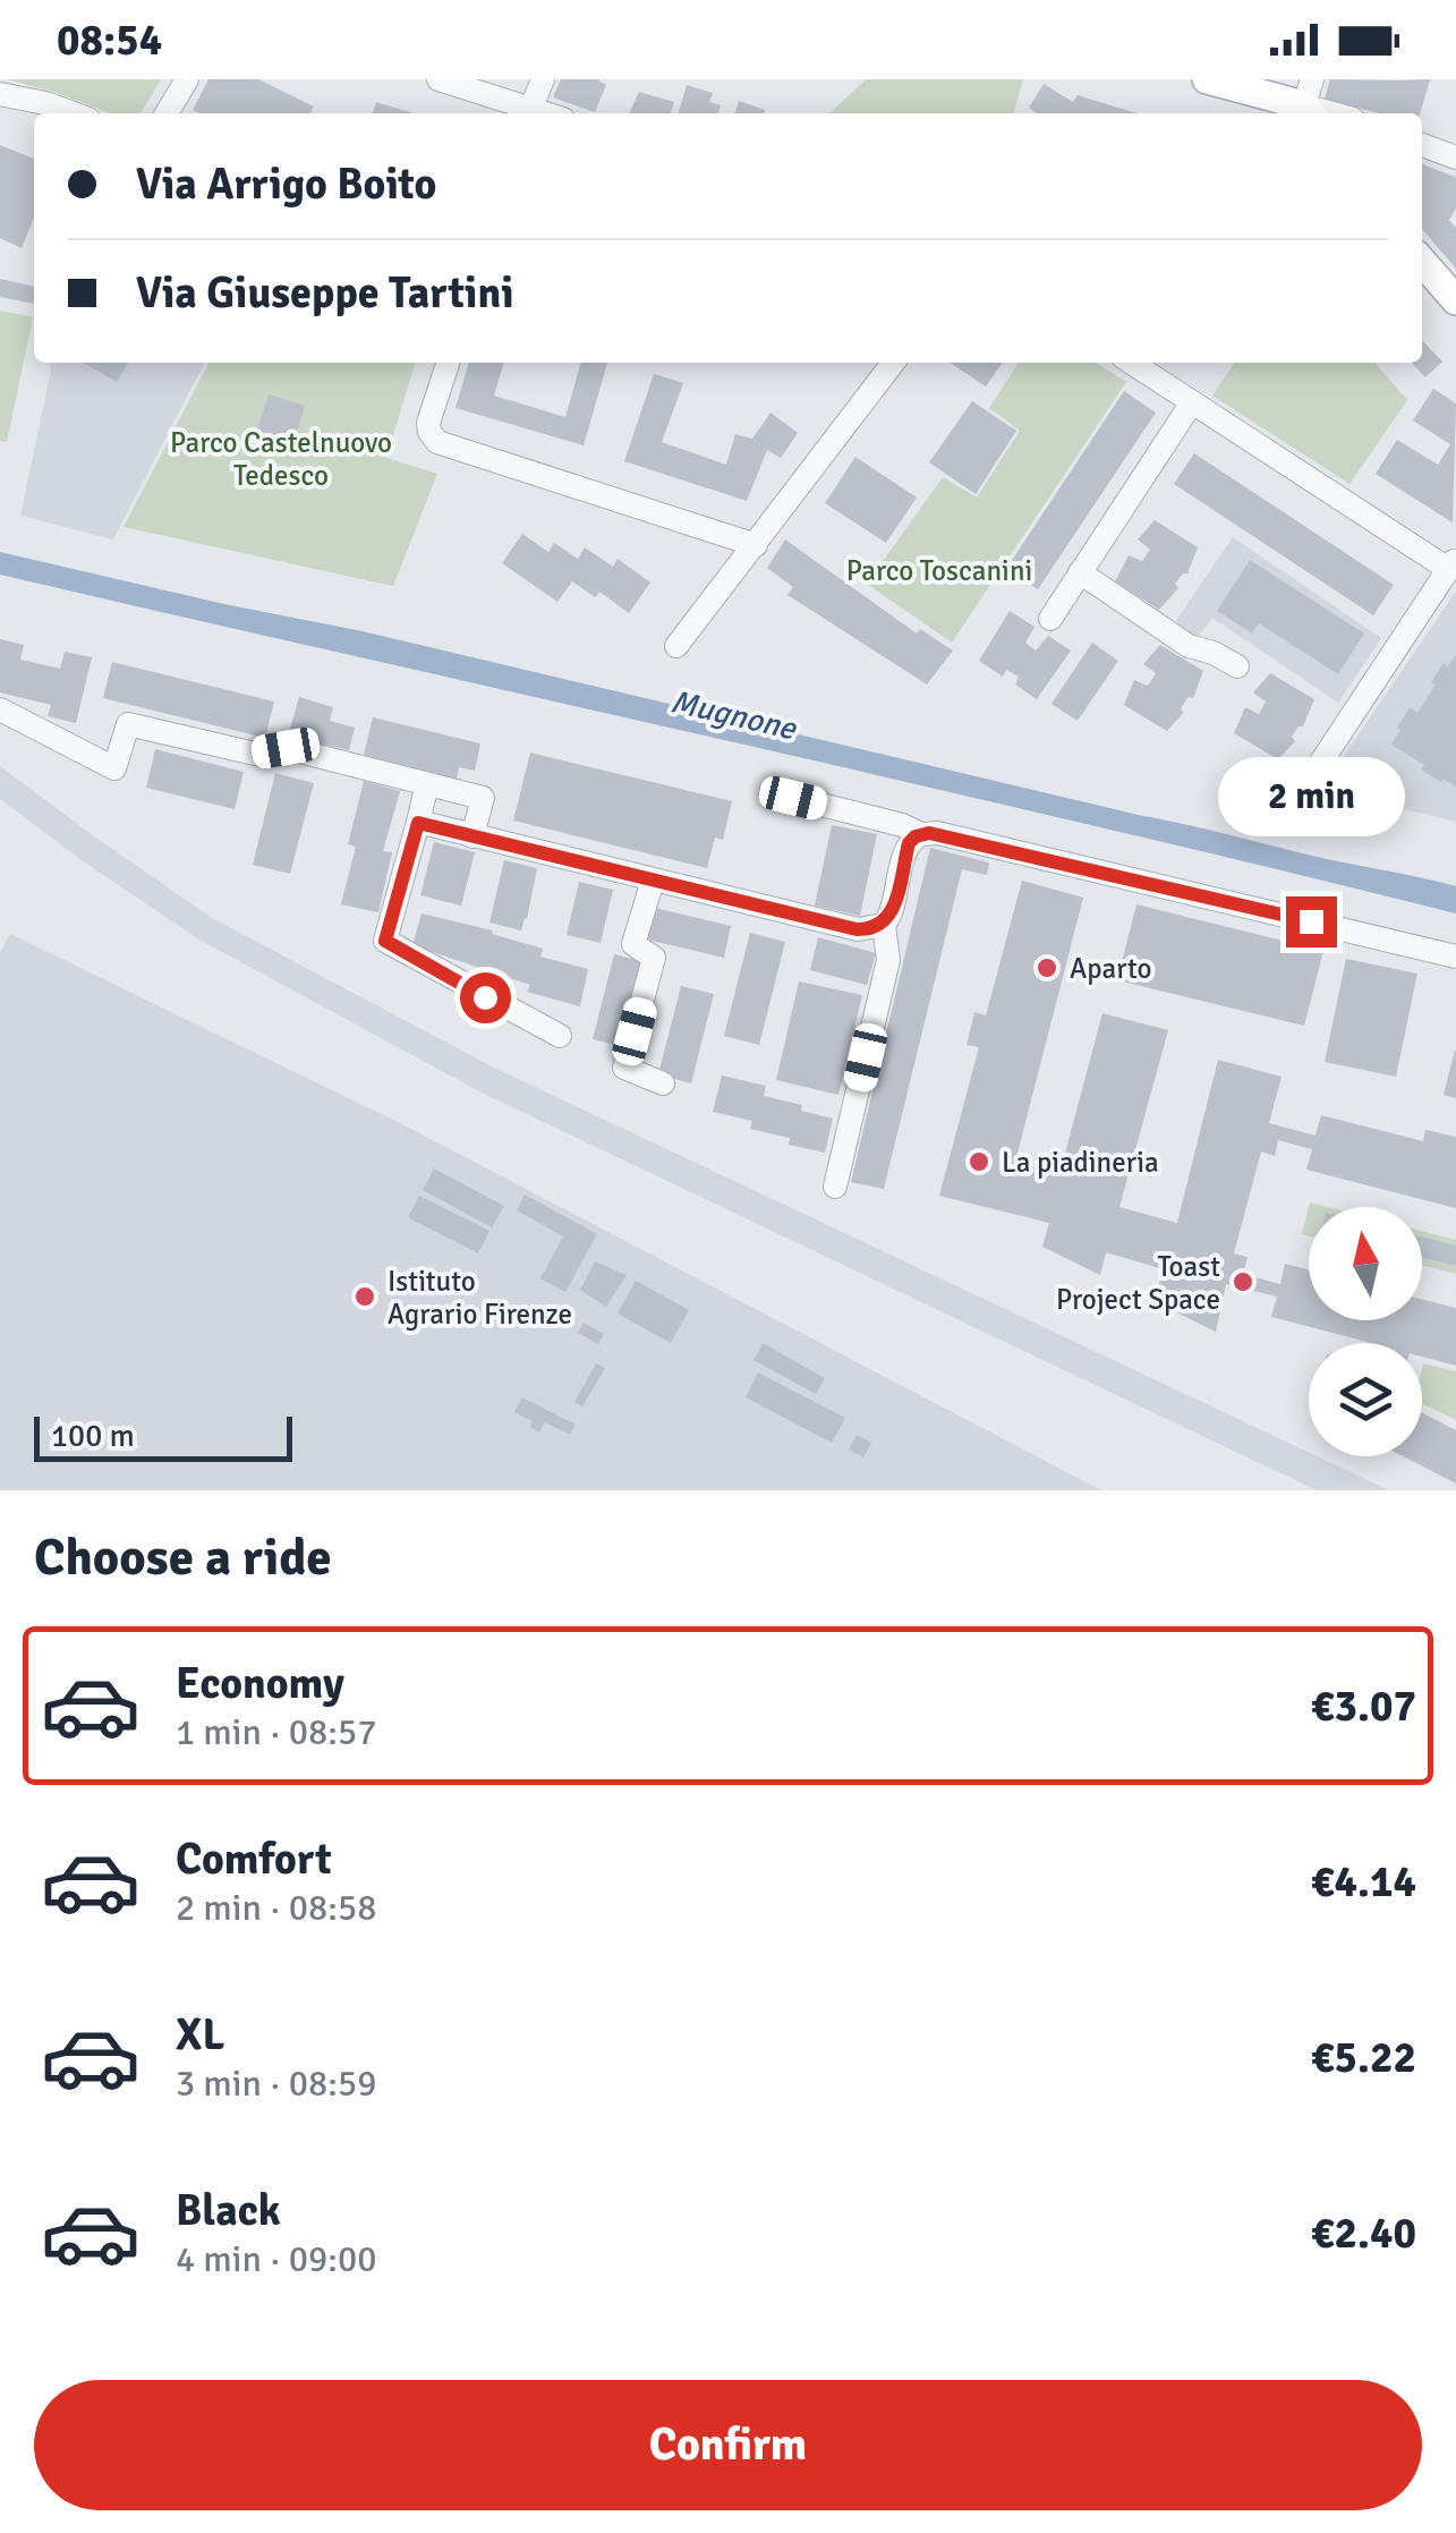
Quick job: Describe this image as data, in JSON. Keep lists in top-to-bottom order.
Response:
{
  "water": ["Mugnone"],
  "parks": ["Parco Castelnuovo Tedesco", "Parco Toscanini"],
  "places": [
    "Aparto",
    "La piadineria",
    "Toast Project Space",
    "Istituto Agrario Firenze"
  ],
  "scale_bar": "100 m",
  "north": "top",
  "page": {
    "status": "08:54",
    "banner": ["Via Arrigo Boito", "Via Giuseppe Tartini"],
    "bubble": "2 min",
    "scale": "100 m",
    "heading": "Choose a ride",
    "list": [
      {
        "name": "Economy",
        "note": "1 min · 08:57",
        "value": "€3.07"
      },
      {
        "name": "Comfort",
        "note": "2 min · 08:58",
        "value": "€4.14"
      },
      {
        "name": "XL",
        "note": "3 min · 08:59",
        "value": "€5.22"
      },
      {
        "name": "Black",
        "note": "4 min · 09:00",
        "value": "€2.40"
      }
    ],
    "buttons": "Confirm"
  }
}
